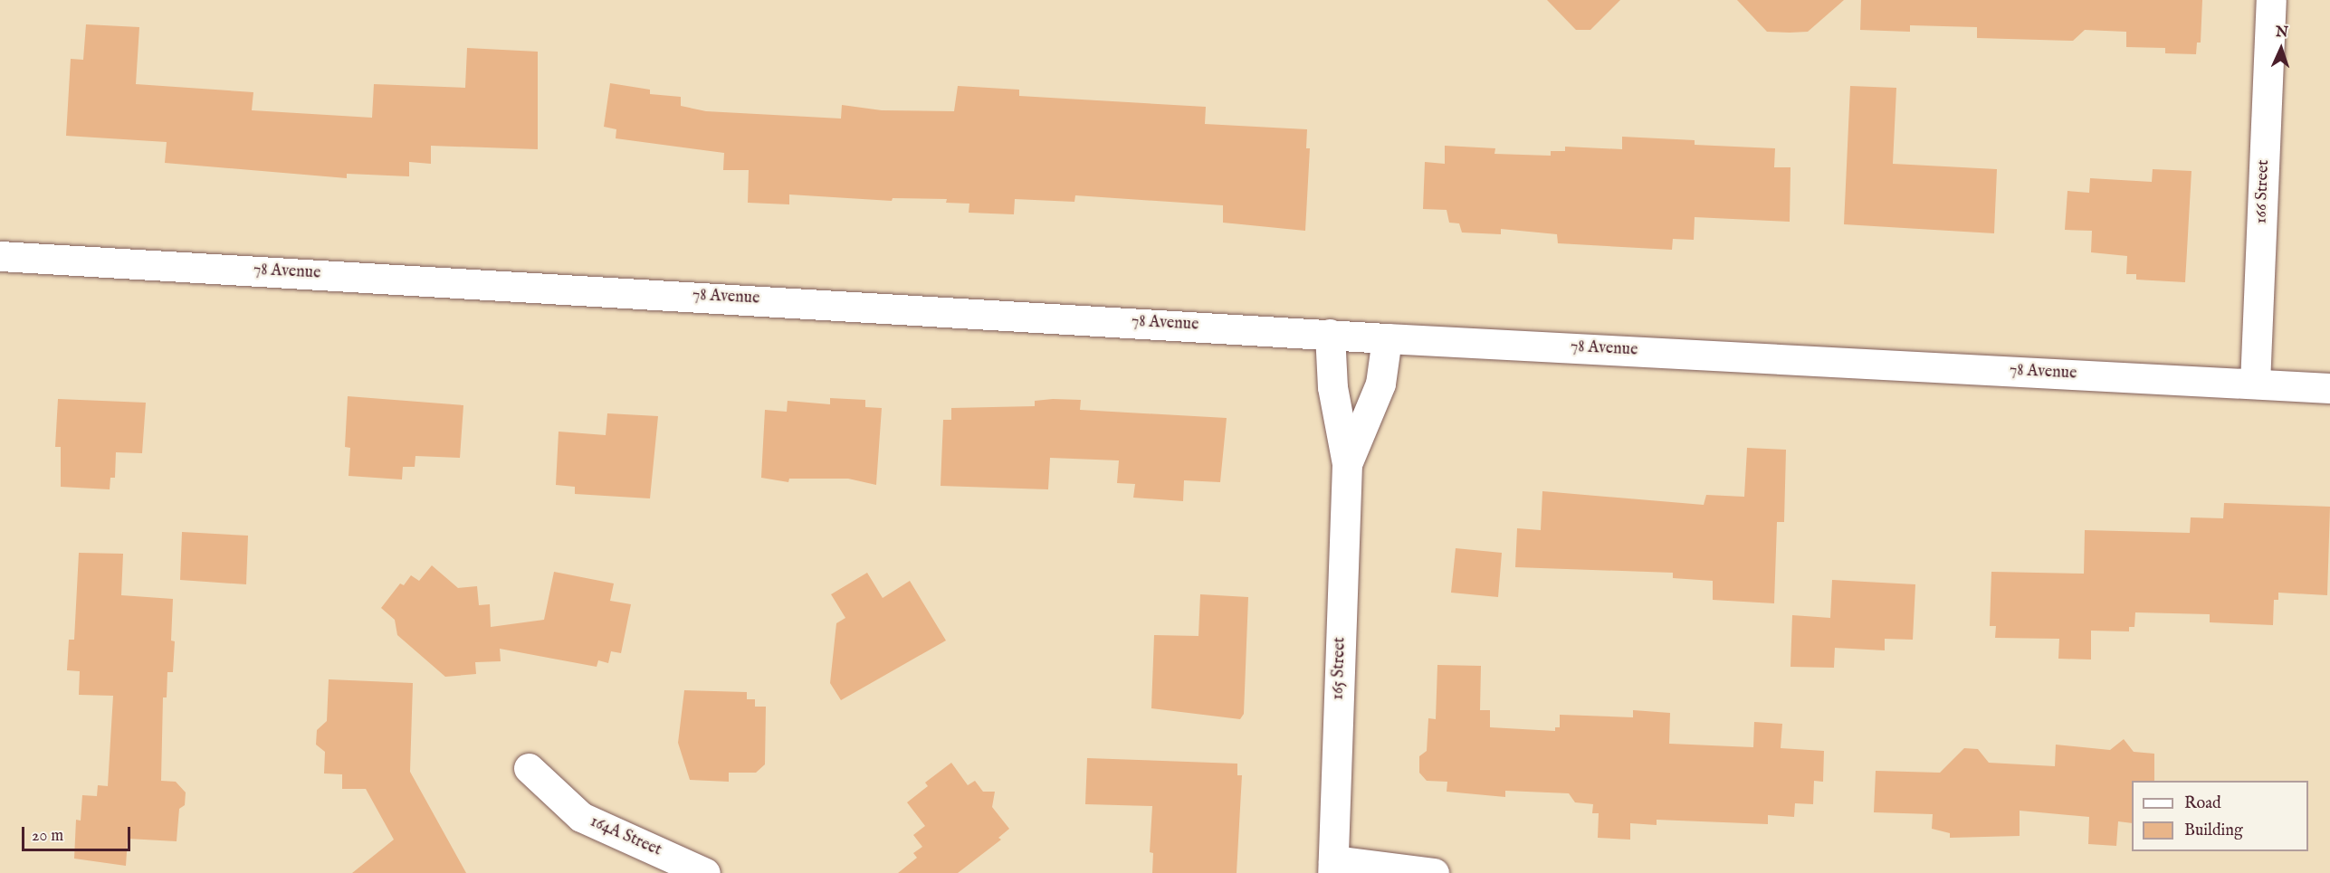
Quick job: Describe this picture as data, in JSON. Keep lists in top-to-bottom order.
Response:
{
  "streets": {
    "street": [
      "166 Street",
      "78 Avenue",
      "165 Street",
      "164A Street"
    ]
  },
  "crossings": [
    ["166 Street", "78 Avenue"],
    ["78 Avenue", "165 Street"]
  ],
  "legend": ["Road", "Building"],
  "scale_bar": "20 m",
  "north": "top"
}
